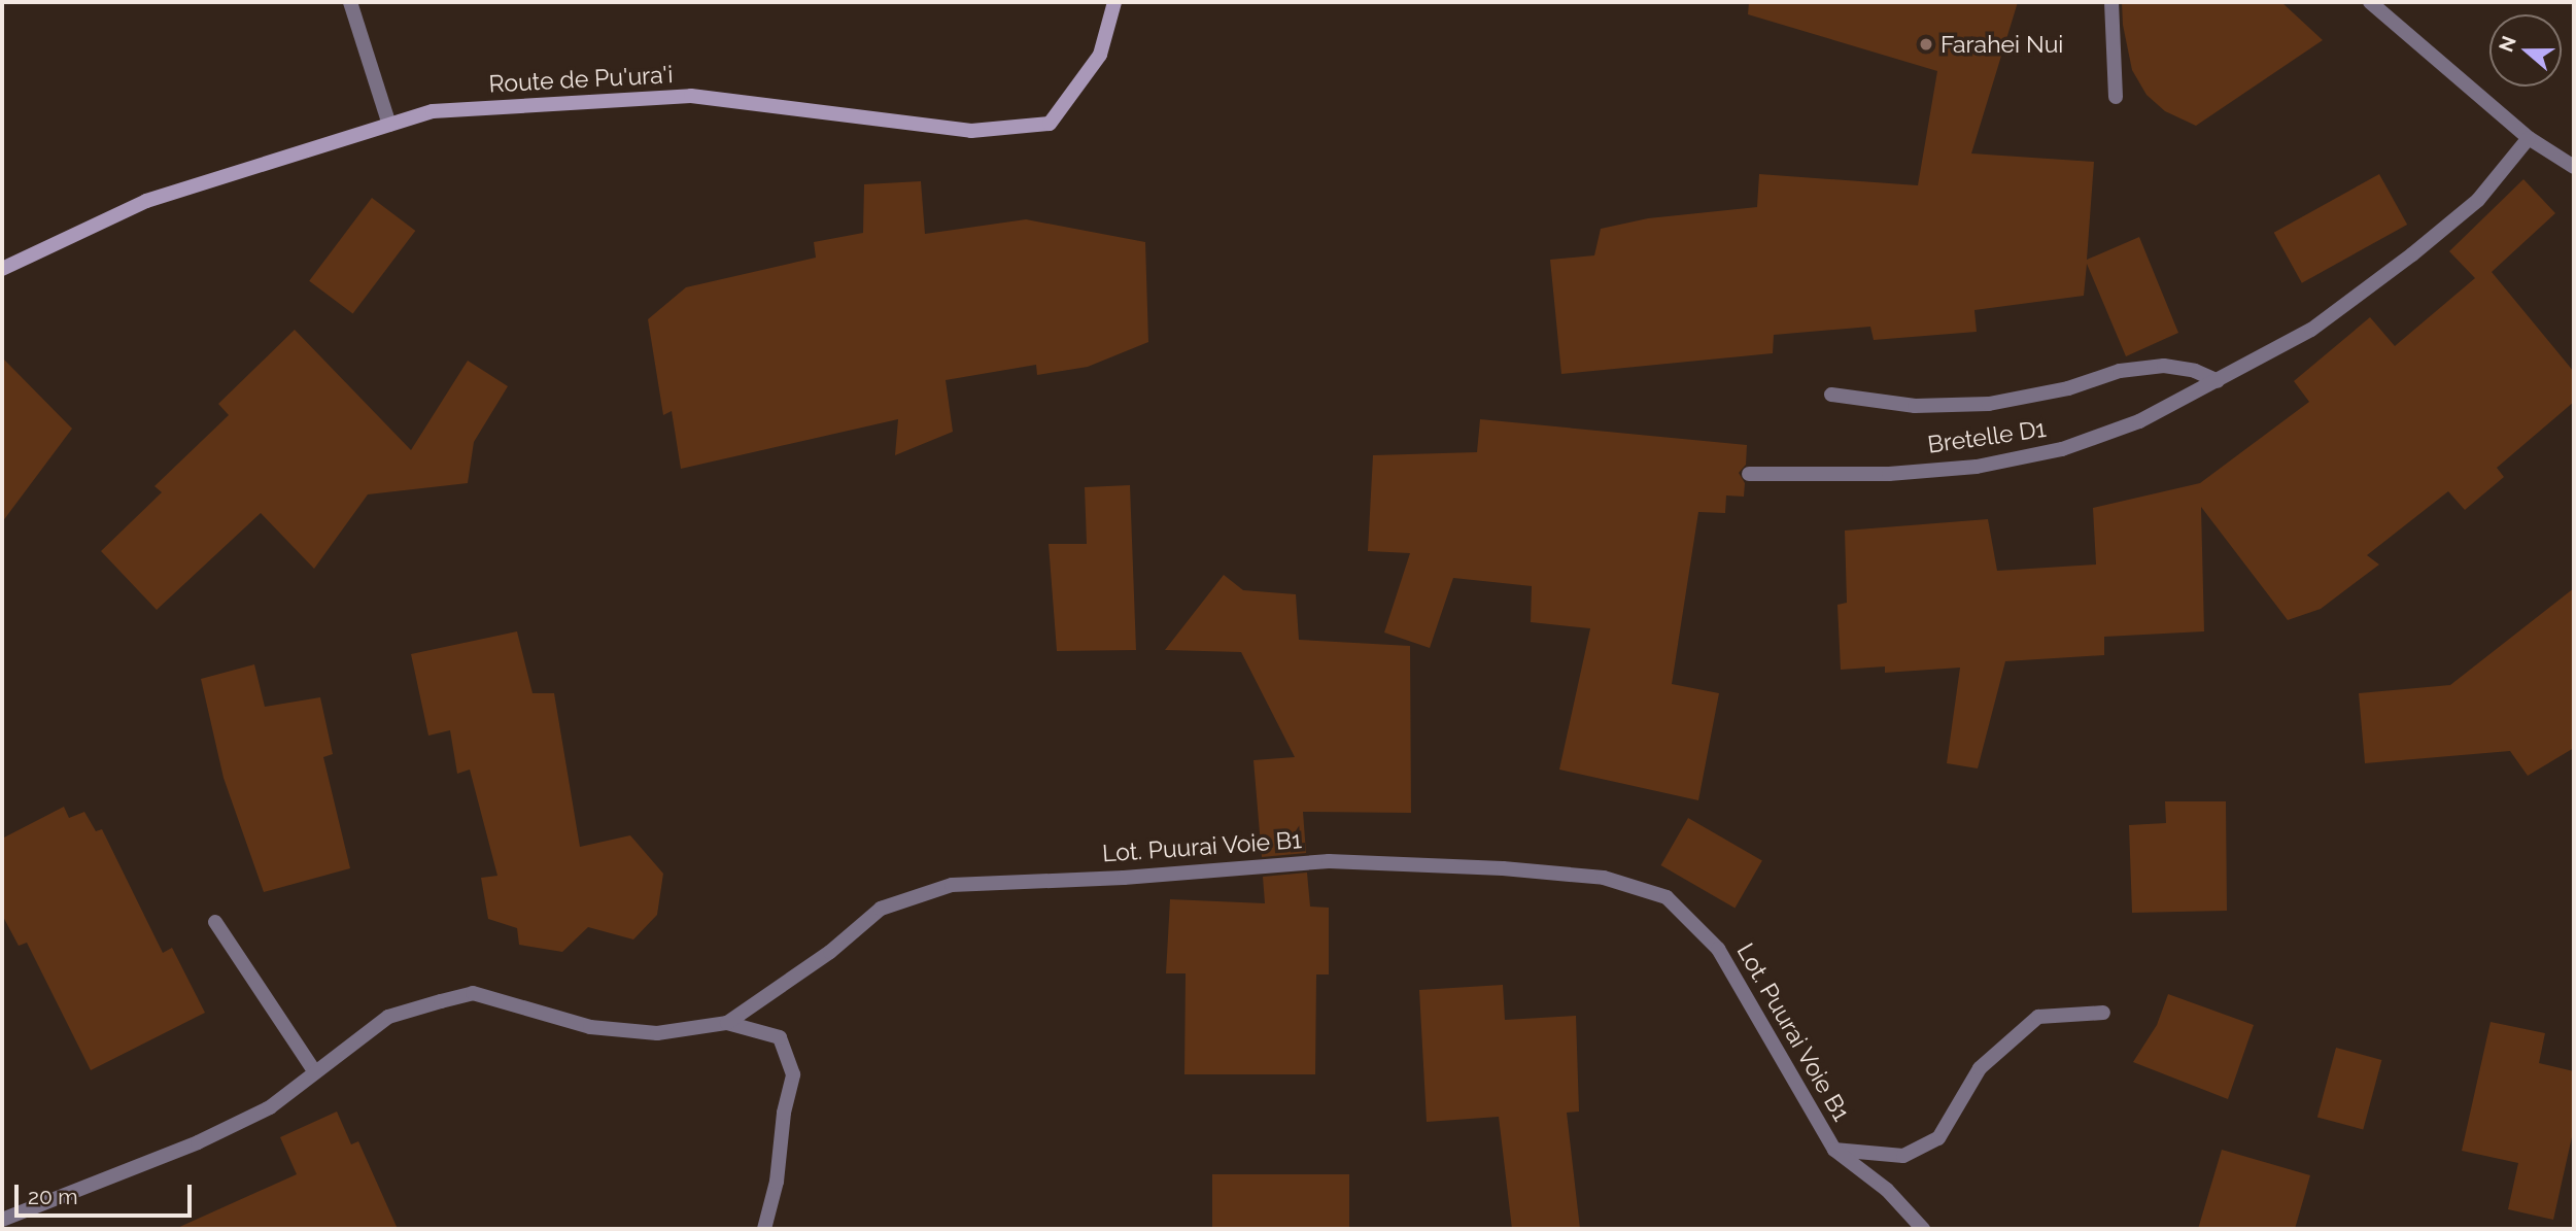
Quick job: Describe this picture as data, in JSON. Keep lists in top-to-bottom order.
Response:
{
  "streets": {
    "main road": ["Route de Pu'ura'i"],
    "street": ["Bretelle D1", "Lot. Puurai Voie B1"]
  },
  "places": ["Farahei Nui"],
  "scale_bar": "20 m",
  "north": "left"
}
